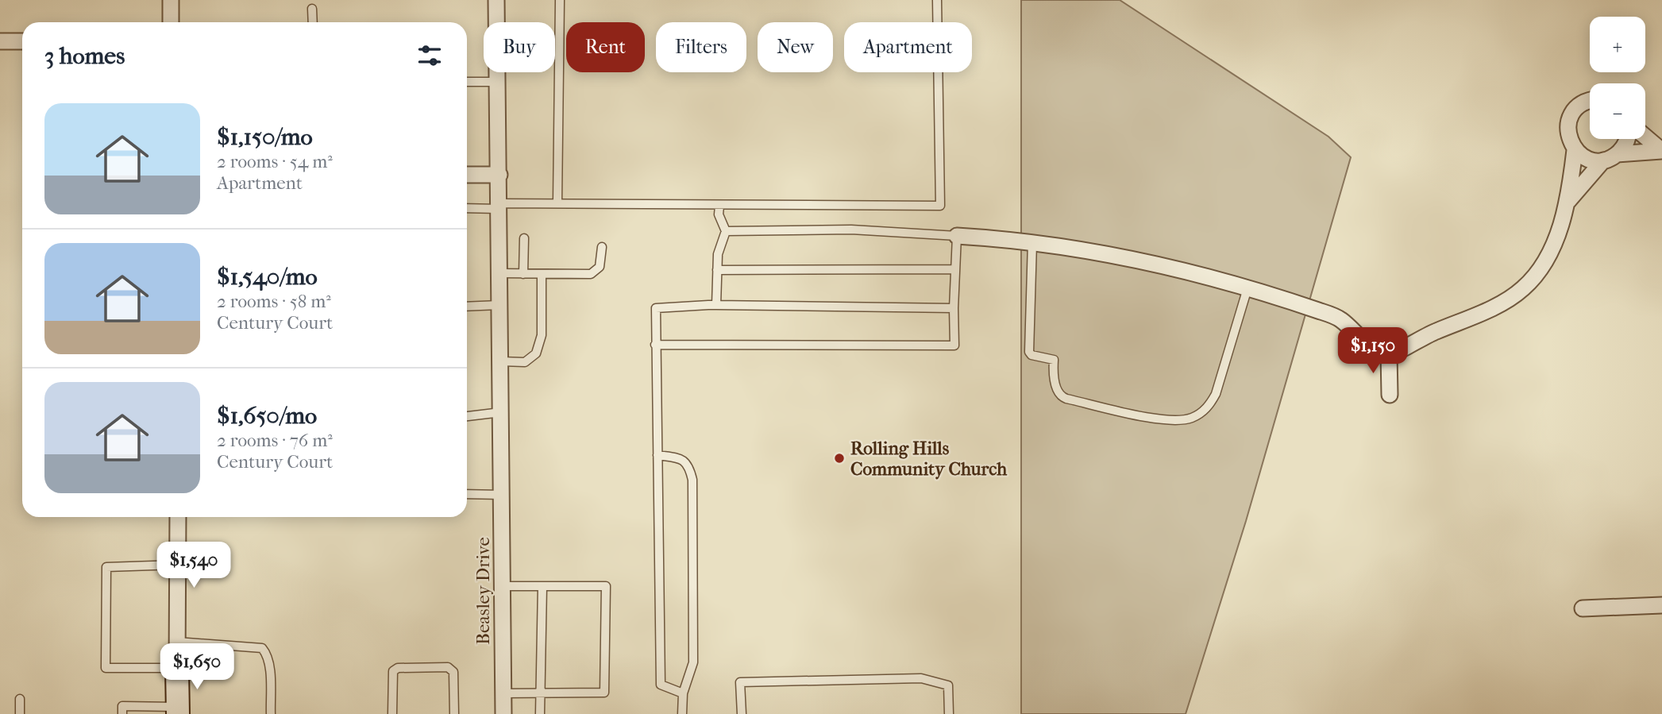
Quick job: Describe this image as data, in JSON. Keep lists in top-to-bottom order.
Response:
{
  "streets": {
    "street": ["Beasley Drive"]
  },
  "places": ["Rolling Hills Community Church"],
  "page": {
    "map_buttons": ["+", "−"],
    "chip": [
      "Buy",
      "Rent",
      "Filters",
      "New",
      "Apartment"
    ],
    "heading": "3 homes",
    "list": [
      {
        "name": "$1,150/mo",
        "note": "2 rooms · 54 m² · Apartment"
      },
      {
        "name": "$1,540/mo",
        "note": "2 rooms · 58 m² · Century Court"
      },
      {
        "name": "$1,650/mo",
        "note": "2 rooms · 76 m² · Century Court"
      }
    ],
    "price": ["$1,150", "$1,540", "$1,650"]
  }
}
